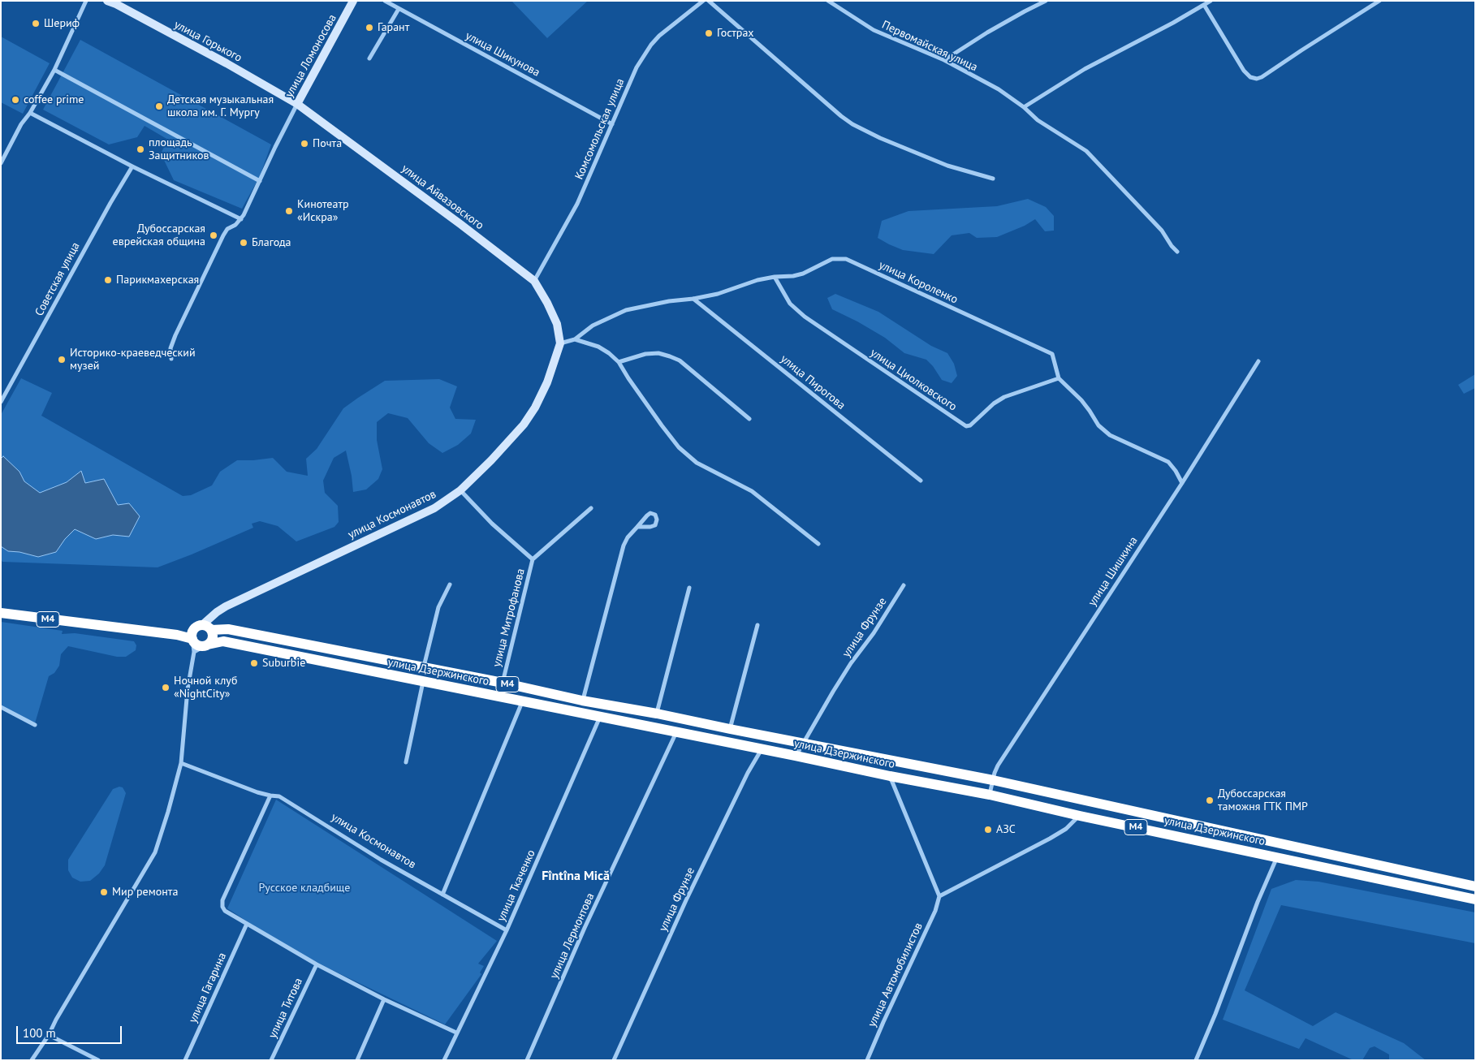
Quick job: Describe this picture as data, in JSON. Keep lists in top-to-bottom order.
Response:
{
  "streets": {
    "highway": ["M4", "улица Дзержинского"],
    "street": [
      "улица Горького",
      "Первомайская улица",
      "улица Шикунова",
      "улица Ломоносова",
      "Комсомольская улица",
      "улица Айвазовского",
      "Советская улица",
      "улица Короленко",
      "улица Циолковского",
      "улица Пирогова",
      "улица Космонавтов",
      "улица Шишкина",
      "улица Митрофанова",
      "улица Фрунзе",
      "улица Ткаченко",
      "улица Лермонтова",
      "улица Автомобилистов",
      "улица Гагарина",
      "улица Титова"
    ]
  },
  "crossings": [
    ["улица Горького", "улица Ломоносова"],
    ["улица Горького", "улица Айвазовского"],
    ["улица Шикунова", "Комсомольская улица"],
    ["улица Ломоносова", "улица Айвазовского"],
    ["Комсомольская улица", "улица Айвазовского"],
    ["улица Айвазовского", "улица Космонавтов"],
    ["улица Короленко", "улица Циолковского"],
    ["улица Космонавтов", "улица Митрофанова"],
    ["улица Космонавтов", "M4"],
    ["улица Космонавтов", "улица Дзержинского"],
    ["улица Космонавтов", "улица Ткаченко"],
    ["улица Шишкина", "улица Дзержинского"],
    ["улица Митрофанова", "улица Дзержинского"],
    ["M4", "улица Дзержинского"],
    ["улица Фрунзе", "улица Дзержинского"],
    ["улица Дзержинского", "улица Ткаченко"],
    ["улица Дзержинского", "улица Лермонтова"]
  ],
  "districts": ["Fîntîna Mică"],
  "parks": ["Русское кладбище"],
  "places": [
    "Шериф",
    "Гарант",
    "Гострах",
    "coffee prime",
    "Детская музыкальная школа им. Г. Мургу",
    "Почта",
    "площадь Защитников",
    "Кинотеатр «Искра»",
    "Дубоссарская еврейская община",
    "Благода",
    "Парикмахерская",
    "Историко-краеведческий музей",
    "Suburbie",
    "Ночной клуб «NightCity»",
    "Дубоссарская таможня ГТК ПМР",
    "АЗС",
    "Мир ремонта"
  ],
  "scale_bar": "100 m"
}
